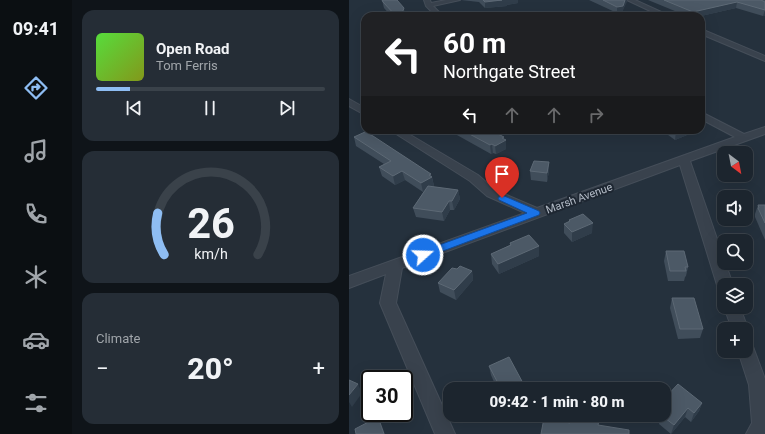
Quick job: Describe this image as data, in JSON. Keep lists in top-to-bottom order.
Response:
{
  "streets": {
    "street": ["Marsh Avenue"]
  },
  "north": "bottom right",
  "page": {
    "tabs": "09:41",
    "turn": ["60 m", "Northgate Street"],
    "song": ["Open Road", "Tom Ferris"],
    "map_buttons": "+",
    "tile": "Climate",
    "heat": ["−", "20°", "+"],
    "limit": "30",
    "trip": "09:42 · 1 min · 80 m",
    "gauge": ["26", "km/h"]
  }
}
